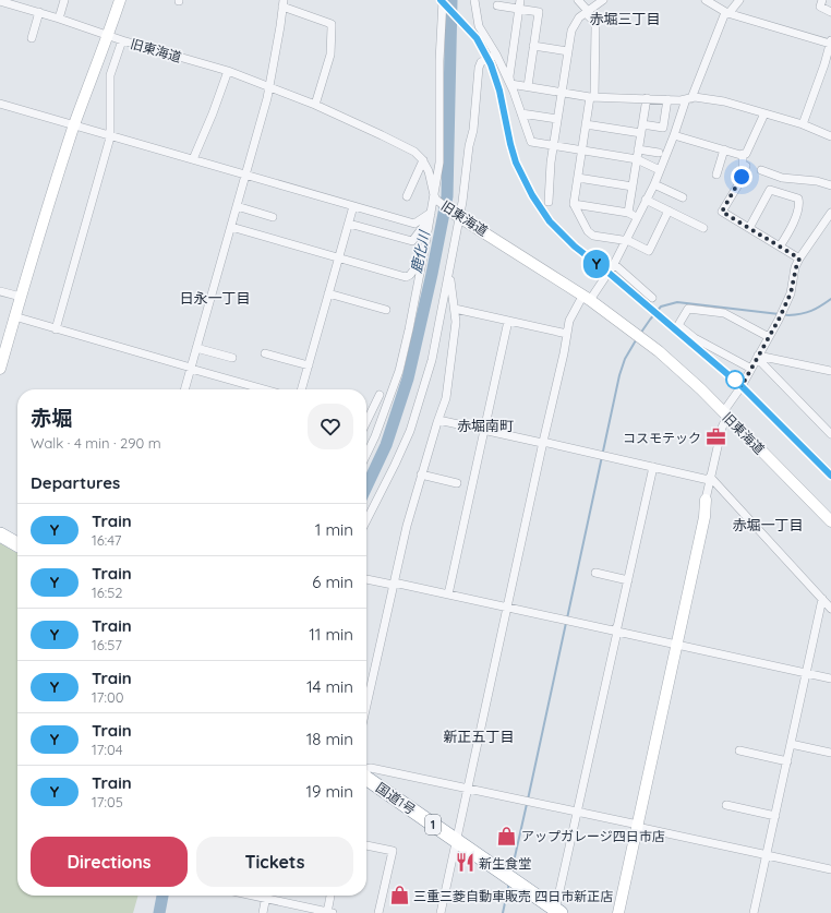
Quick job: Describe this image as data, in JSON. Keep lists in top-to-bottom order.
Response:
{
  "streets": {
    "highway": ["国道1号", "1"],
    "street": ["旧東海道"]
  },
  "districts": [
    "赤堀三丁目",
    "日永一丁目",
    "赤堀南町",
    "赤堀一丁目",
    "新正五丁目"
  ],
  "water": ["鹿化川"],
  "places": {
    "office": ["コスモテック"],
    "shop": ["アップガレージ四日市店", "三重三菱自動車販売 四日市新正店"],
    "restaurant": ["新生食堂"]
  },
  "page": {
    "on_map": "Y",
    "heading": [
      ["赤堀", "Walk · 4 min · 290 m"],
      "Departures"
    ],
    "list": [
      {
        "mark": "Y",
        "name": "Train",
        "note": "16:47",
        "value": "1 min"
      },
      {
        "mark": "Y",
        "name": "Train",
        "note": "16:52",
        "value": "6 min"
      },
      {
        "mark": "Y",
        "name": "Train",
        "note": "16:57",
        "value": "11 min"
      },
      {
        "mark": "Y",
        "name": "Train",
        "note": "17:00",
        "value": "14 min"
      },
      {
        "mark": "Y",
        "name": "Train",
        "note": "17:04",
        "value": "18 min"
      },
      {
        "mark": "Y",
        "name": "Train",
        "note": "17:05",
        "value": "19 min"
      }
    ],
    "buttons": ["Directions", "Tickets"]
  }
}
